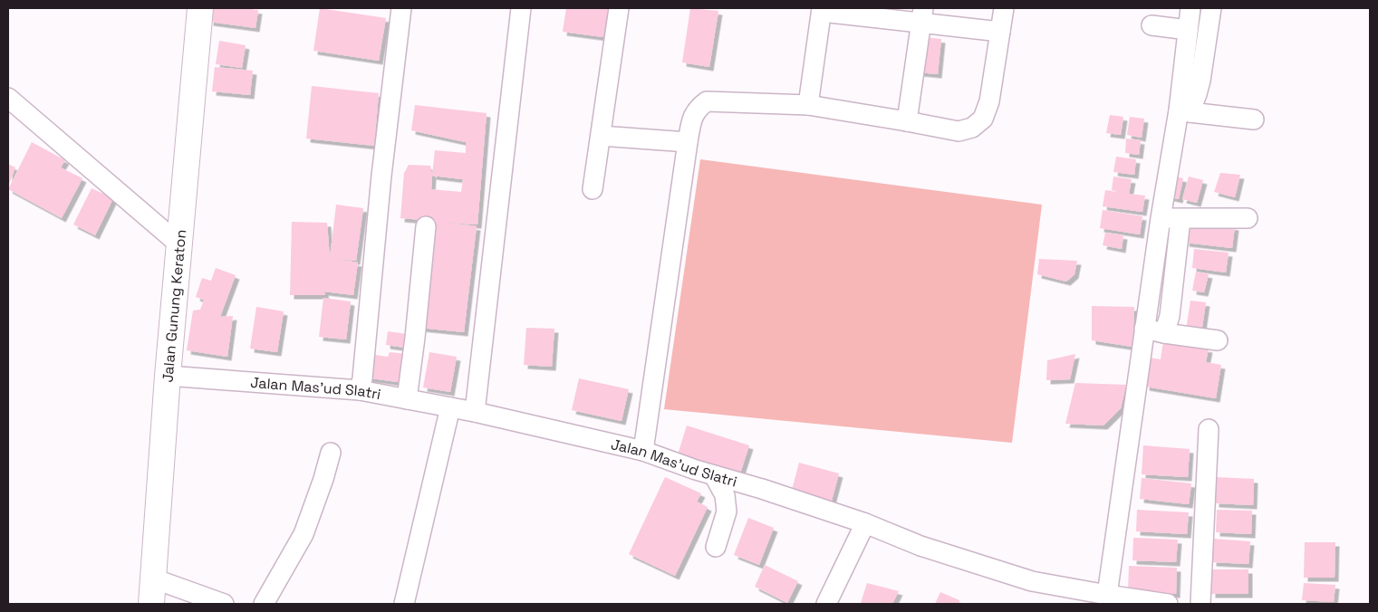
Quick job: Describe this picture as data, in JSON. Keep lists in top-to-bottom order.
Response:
{
  "streets": {
    "street": ["Jalan Gunung Keraton", "Jalan Mas'ud Slatri"]
  },
  "crossings": [
    ["Jalan Gunung Keraton", "Jalan Mas'ud Slatri"]
  ]
}
